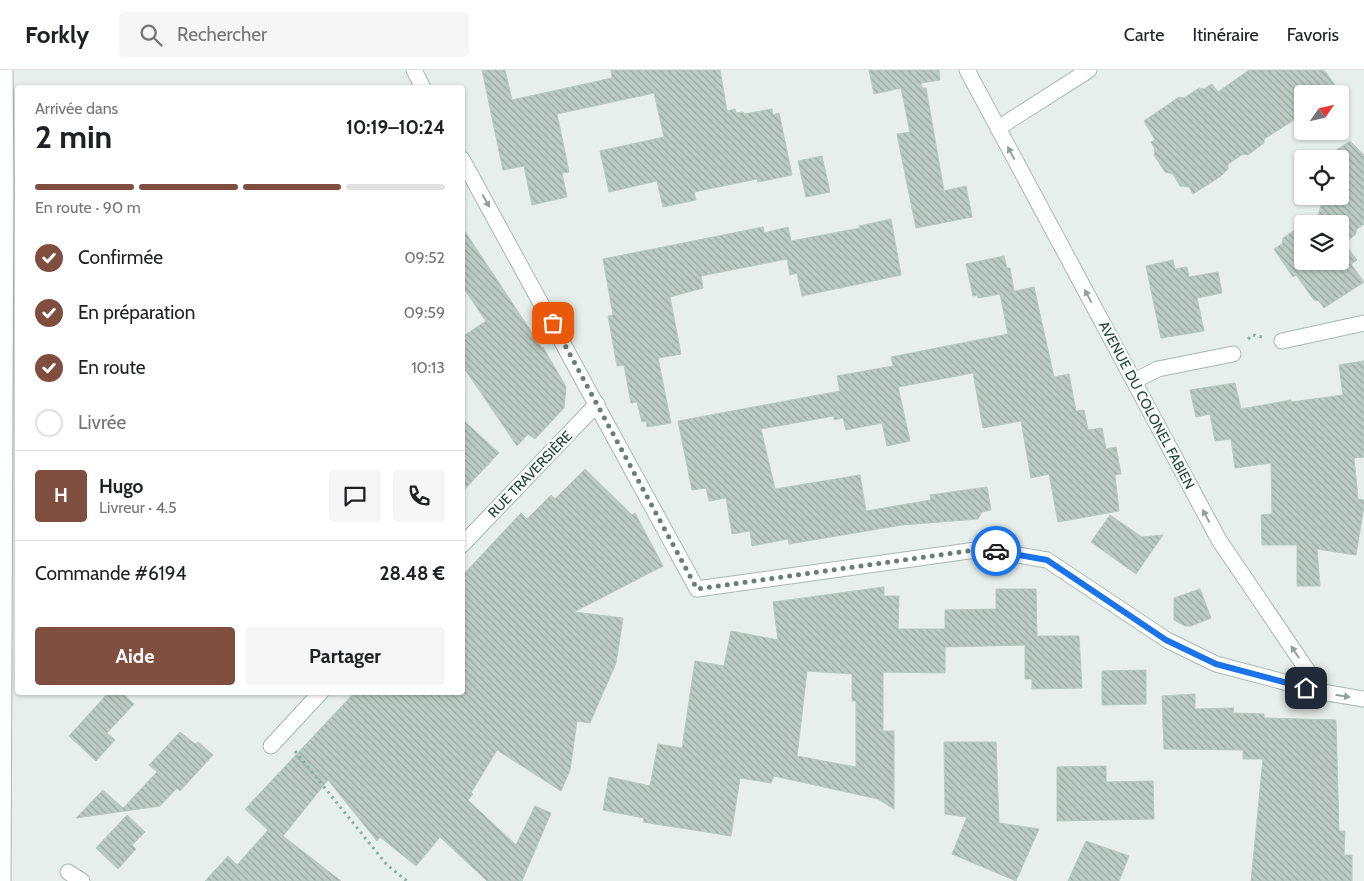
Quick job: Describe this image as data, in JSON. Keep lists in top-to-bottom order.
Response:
{
  "streets": {
    "street": ["AVENUE DU COLONEL FABIEN", "RUE TRAVERSIÈRE"]
  },
  "one_way": ["AVENUE DU COLONEL FABIEN"],
  "north": "top right",
  "page": {
    "header": "Forkly",
    "search": "Rechercher",
    "nav": ["Carte", "Itinéraire", "Favoris"],
    "heading": ["2 min", "Arrivée dans", "10:19–10:24"],
    "panel": [
      "Hugo",
      "Livreur · 4.5",
      "Commande #6194",
      "28.48 €"
    ],
    "bar": "En route · 90 m",
    "list": [
      ["Confirmée", "09:52"],
      ["En préparation", "09:59"],
      ["En route", "10:13"],
      "Livrée"
    ],
    "round": "H",
    "buttons": ["Aide", "Partager"]
  }
}
